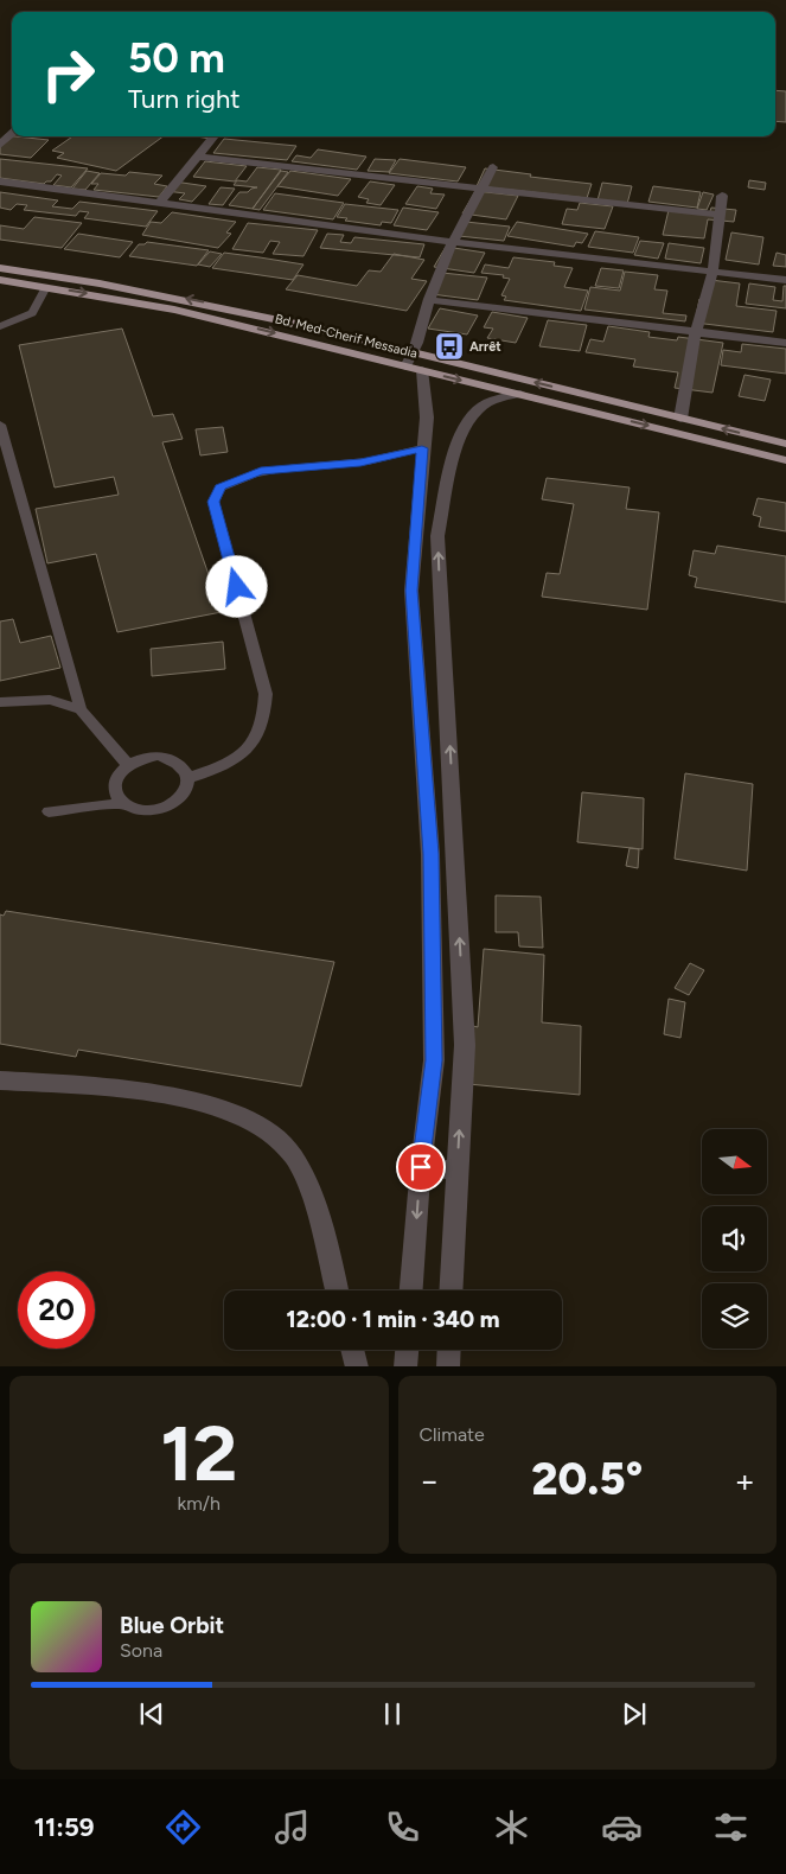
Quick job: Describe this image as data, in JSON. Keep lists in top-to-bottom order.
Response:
{
  "streets": {
    "highway": ["Bd. Med-Cherif Messadia"]
  },
  "places": {
    "bus stop": ["Arrêt"]
  },
  "north": "right",
  "page": {
    "turn": ["50 m", "Turn right"],
    "limit": "20",
    "trip": "12:00 · 1 min · 340 m",
    "tile": [
      ["12", "km/h"],
      "Climate"
    ],
    "heat": ["−", "20.5°", "+"],
    "song": ["Blue Orbit", "Sona"],
    "tabs": "11:59"
  }
}
